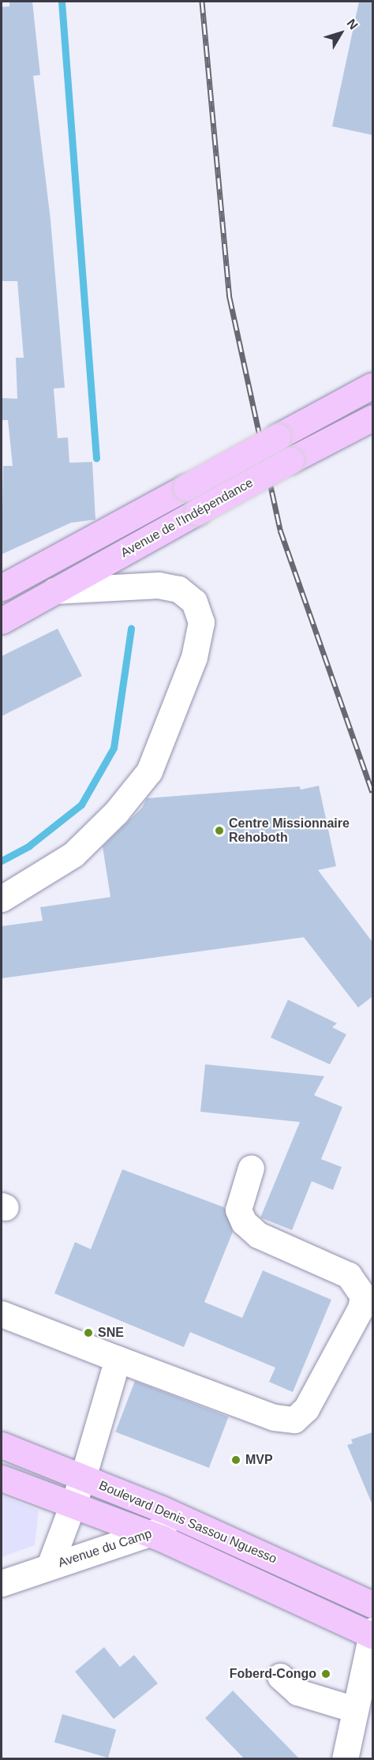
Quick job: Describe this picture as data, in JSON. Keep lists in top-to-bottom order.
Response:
{
  "streets": {
    "main road": ["Avenue de l'Indépendance", "Boulevard Denis Sassou Nguesso"],
    "street": ["Avenue du Camp"]
  },
  "crossings": [
    ["Boulevard Denis Sassou Nguesso", "Avenue du Camp"]
  ],
  "places": [
    "Centre Missionnaire Rehoboth",
    "SNE",
    "MVP",
    "Foberd-Congo"
  ],
  "north": "top right"
}
